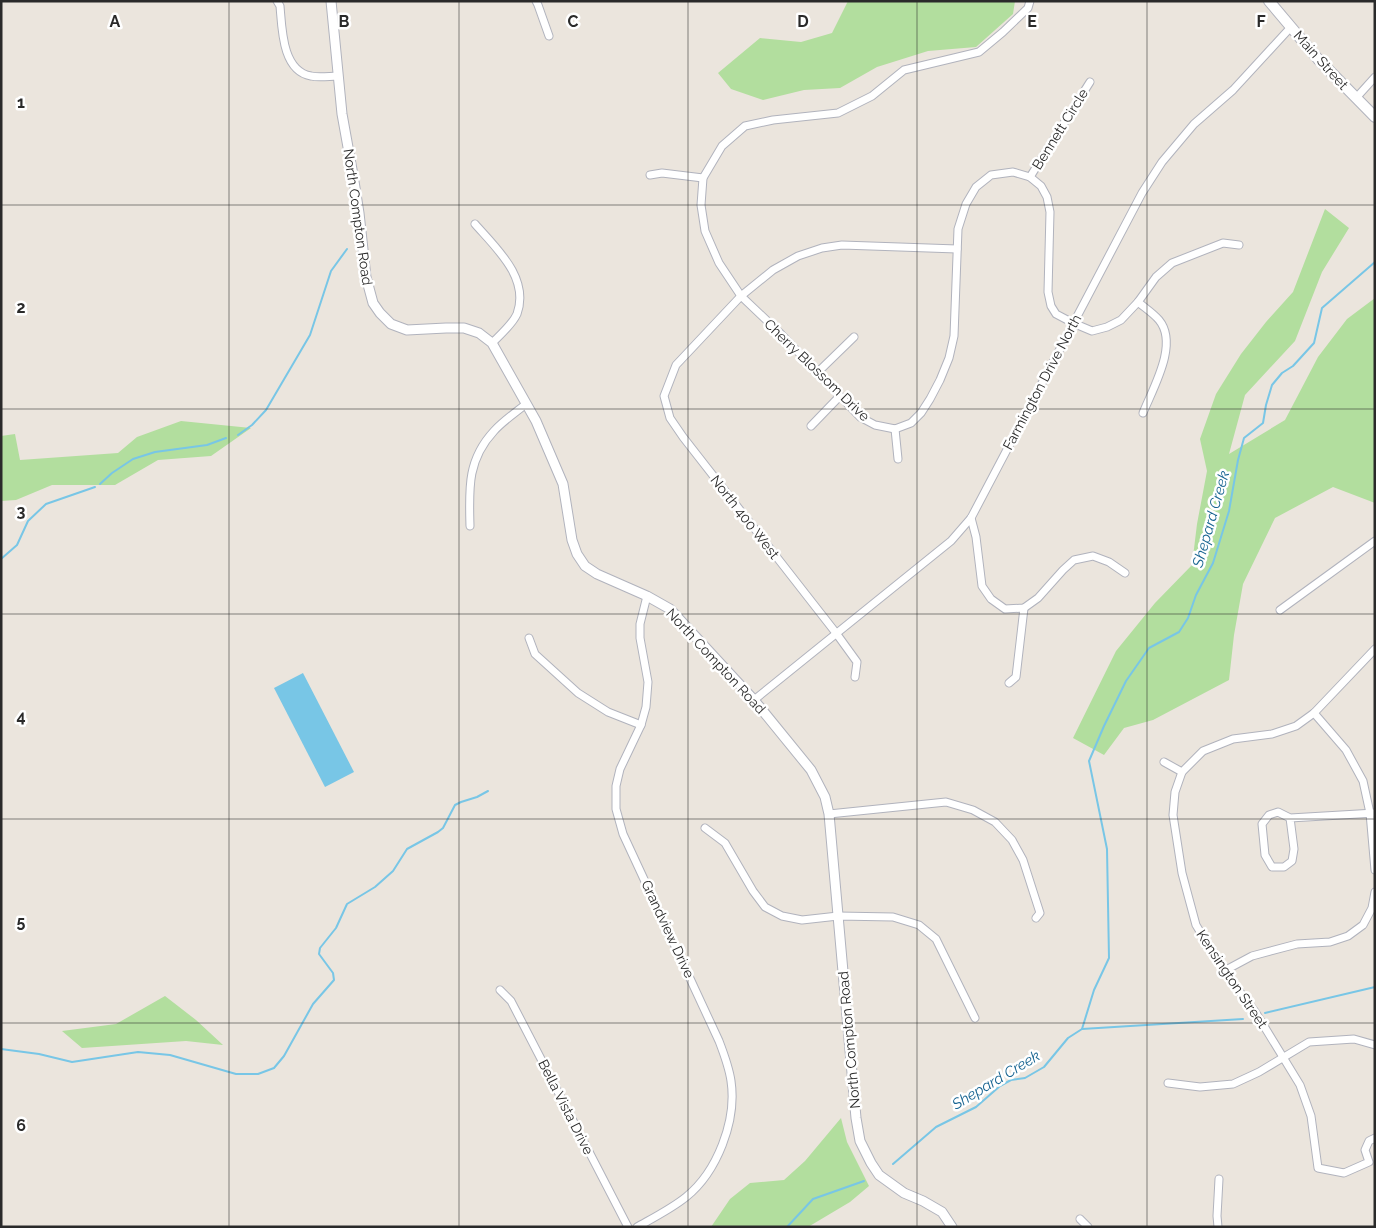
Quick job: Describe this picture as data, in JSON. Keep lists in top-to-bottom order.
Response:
{
  "streets": {
    "main road": ["Main Street"],
    "street": [
      "Bennett Circle",
      "North Compton Road",
      "Cherry Blossom Drive",
      "Farmington Drive North",
      "North 400 West",
      "Grandview Drive",
      "Kensington Street",
      "Bella Vista Drive"
    ]
  },
  "crossings": [
    ["Main Street", "Farmington Drive North"],
    ["North Compton Road", "Farmington Drive North"],
    ["North Compton Road", "Grandview Drive"],
    ["Cherry Blossom Drive", "North 400 West"],
    ["Farmington Drive North", "North 400 West"]
  ],
  "water": ["Shepard Creek"],
  "grid": {
    "columns": [
      "A",
      "B",
      "C",
      "D",
      "E",
      "F"
    ],
    "rows": [
      "1",
      "2",
      "3",
      "4",
      "5",
      "6"
    ]
  }
}
